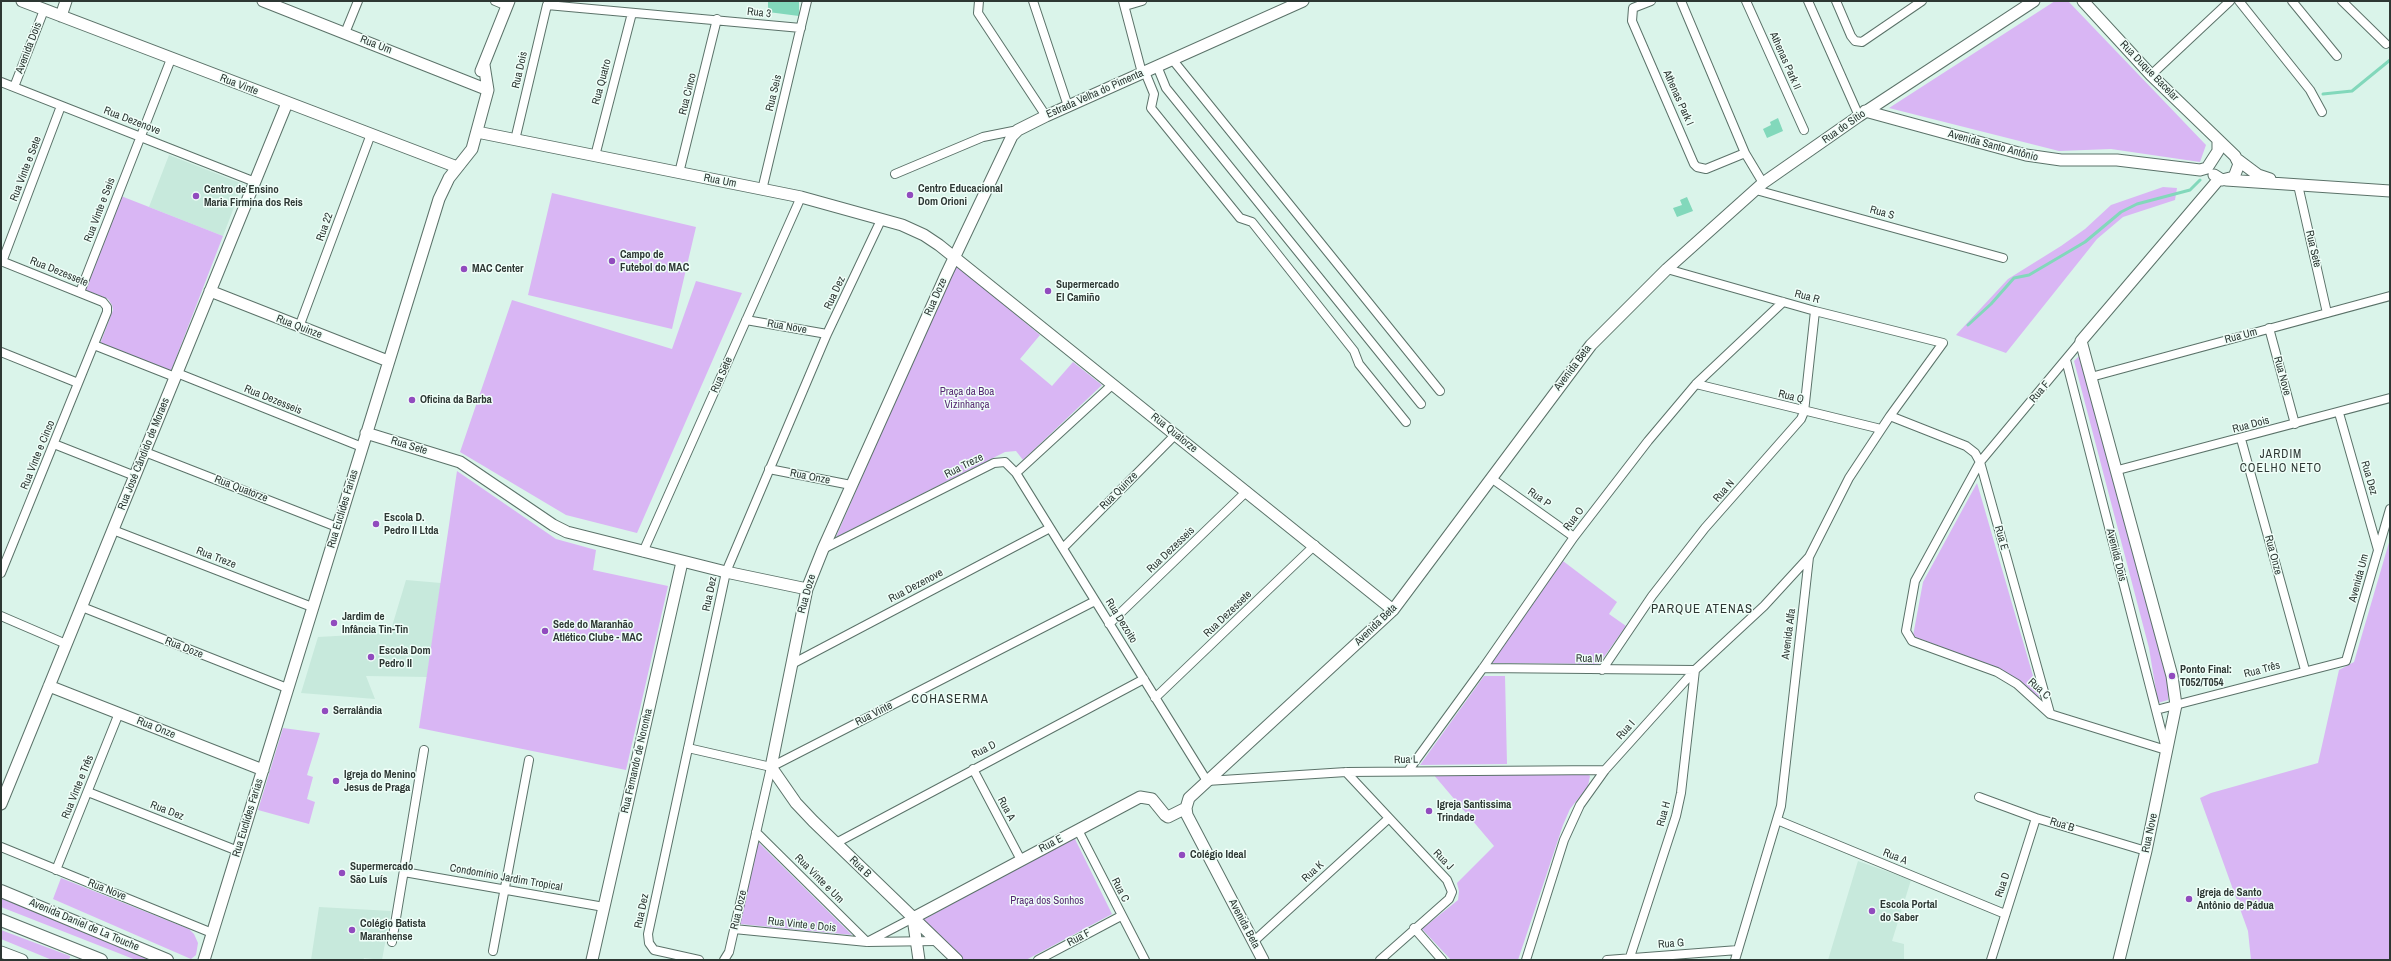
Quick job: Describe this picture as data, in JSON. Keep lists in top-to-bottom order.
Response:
{
  "streets": {
    "main road": ["Avenida Daniel de La Touche"],
    "street": [
      "Rua 3",
      "Rua Um",
      "Avenida Dois",
      "Athenas Park II",
      "Rua Dois",
      "Rua Duque Bacelar",
      "Rua Quatro",
      "Rua Vinte",
      "Rua Seis",
      "Rua Cinco",
      "Estrada Velha do Pimenta",
      "Athenas Park I",
      "Rua Dezenove",
      "Rua do Sítio",
      "Avenida Santo Antônio",
      "Rua Vinte e Sete",
      "Rua Vinte e Seis",
      "Rua S",
      "Rua 22",
      "Rua Sete",
      "Rua Dezessete",
      "Rua Dez",
      "Rua Doze",
      "Rua R",
      "Rua Quinze",
      "Rua Nove",
      "Avenida Beta",
      "Rua F",
      "Rua Q",
      "Rua Dezesseis",
      "Rua Quatorze",
      "Rua José Cândido de Moraes",
      "Rua Vinte e Cinco",
      "Rua Treze",
      "Rua Onze",
      "Rua N",
      "Rua P",
      "Rua Euclídes Farias",
      "Rua O",
      "Rua E",
      "Avenida Um",
      "Rua Dezoito",
      "Avenida Alfa",
      "Rua M",
      "Rua Três",
      "Rua C",
      "Rua I",
      "Rua D",
      "Rua L",
      "Rua Fernando de Noronha",
      "Rua Vinte e Três",
      "Rua A",
      "Rua H",
      "Rua B",
      "Rua J",
      "Rua K",
      "Condomínio Jardim Tropical",
      "Rua Vinte e Um",
      "Rua Vinte e Dois",
      "Rua G"
    ]
  },
  "crossings": [
    ["Rua 3", "Rua Dois"],
    ["Rua 3", "Rua Quatro"],
    ["Rua 3", "Rua Seis"],
    ["Rua 3", "Rua Cinco"],
    ["Rua Um", "Avenida Dois"],
    ["Rua Um", "Rua Dois"],
    ["Rua Um", "Rua Quatro"],
    ["Rua Um", "Rua Seis"],
    ["Rua Um", "Rua Cinco"],
    ["Rua Um", "Estrada Velha do Pimenta"],
    ["Rua Um", "Rua Sete"],
    ["Rua Um", "Rua Dez"],
    ["Rua Um", "Rua Doze"],
    ["Rua Um", "Rua Nove"],
    ["Rua Um", "Rua Quatorze"],
    ["Rua Um", "Rua Euclídes Farias"],
    ["Avenida Dois", "Rua Dois"],
    ["Avenida Dois", "Rua Vinte"],
    ["Avenida Dois", "Rua Dezenove"],
    ["Avenida Dois", "Rua Nove"],
    ["Avenida Dois", "Rua F"],
    ["Avenida Dois", "Rua Três"],
    ["Avenida Dois", "Rua C"],
    ["Rua Dois", "Rua Dez"],
    ["Rua Dois", "Rua Nove"],
    ["Rua Dois", "Rua Onze"],
    ["Rua Duque Bacelar", "Avenida Santo Antônio"],
    ["Rua Duque Bacelar", "Rua F"],
    ["Rua Vinte", "Rua Vinte e Seis"],
    ["Rua Vinte", "Rua 22"],
    ["Rua Vinte", "Rua Doze"],
    ["Rua Vinte", "Rua José Cândido de Moraes"],
    ["Rua Vinte", "Rua Euclídes Farias"],
    ["Rua Vinte", "Rua Dezoito"],
    ["Rua Vinte", "Rua B"],
    ["Estrada Velha do Pimenta", "Rua Doze"],
    ["Estrada Velha do Pimenta", "Rua Quatorze"],
    ["Rua Dezenove", "Rua Vinte e Sete"],
    ["Rua Dezenove", "Rua Vinte e Seis"],
    ["Rua Dezenove", "Rua Doze"],
    ["Rua Dezenove", "Rua José Cândido de Moraes"],
    ["Rua Dezenove", "Rua Dezoito"],
    ["Rua do Sítio", "Avenida Santo Antônio"],
    ["Rua do Sítio", "Rua S"],
    ["Rua do Sítio", "Rua R"],
    ["Rua do Sítio", "Avenida Beta"],
    ["Avenida Santo Antônio", "Rua Sete"],
    ["Avenida Santo Antônio", "Rua F"],
    ["Rua Vinte e Sete", "Rua Dezessete"],
    ["Rua Vinte e Seis", "Rua Dezessete"],
    ["Rua 22", "Rua Quinze"],
    ["Rua Sete", "Rua Dez"],
    ["Rua Sete", "Rua Doze"],
    ["Rua Sete", "Rua Nove"],
    ["Rua Sete", "Rua Euclídes Farias"],
    ["Rua Sete", "Rua Fernando de Noronha"],
    ["Rua Dezessete", "Rua Quatorze"],
    ["Rua Dezessete", "Rua Vinte e Cinco"],
    ["Rua Dezessete", "Rua Dezoito"],
    ["Rua Dez", "Rua Nove"],
    ["Rua Dez", "Rua Onze"],
    ["Rua Dez", "Rua Euclídes Farias"],
    ["Rua Dez", "Avenida Um"],
    ["Rua Dez", "Rua Vinte e Três"],
    ["Rua Doze", "Rua Quatorze"],
    ["Rua Doze", "Rua José Cândido de Moraes"],
    ["Rua Doze", "Rua Treze"],
    ["Rua Doze", "Rua Onze"],
    ["Rua Doze", "Rua Euclídes Farias"],
    ["Rua Doze", "Rua B"],
    ["Rua Doze", "Rua Vinte e Um"],
    ["Rua Doze", "Rua Vinte e Dois"],
    ["Rua R", "Avenida Beta"],
    ["Rua R", "Rua N"],
    ["Rua R", "Rua O"],
    ["Rua R", "Avenida Alfa"],
    ["Rua Quinze", "Rua Quatorze"],
    ["Rua Quinze", "Rua José Cândido de Moraes"],
    ["Rua Quinze", "Rua Euclídes Farias"],
    ["Rua Quinze", "Rua Dezoito"],
    ["Rua Nove", "Rua Euclídes Farias"],
    ["Rua Nove", "Rua Três"],
    ["Rua Nove", "Rua C"],
    ["Rua Nove", "Rua Vinte e Três"],
    ["Rua Nove", "Rua B"],
    ["Avenida Beta", "Rua Quatorze"],
    ["Avenida Beta", "Rua P"],
    ["Avenida Beta", "Rua E"],
    ["Avenida Beta", "Rua Dezoito"],
    ["Avenida Beta", "Rua L"],
    ["Avenida Beta", "Rua K"],
    ["Rua F", "Rua E"],
    ["Rua F", "Rua C"],
    ["Rua Q", "Rua N"],
    ["Rua Q", "Rua O"],
    ["Rua Q", "Avenida Alfa"],
    ["Rua Dezesseis", "Rua Quatorze"],
    ["Rua Dezesseis", "Rua José Cândido de Moraes"],
    ["Rua Dezesseis", "Rua Euclídes Farias"],
    ["Rua Dezesseis", "Rua Dezoito"],
    ["Rua Quatorze", "Rua José Cândido de Moraes"],
    ["Rua Quatorze", "Rua Euclídes Farias"],
    ["Rua José Cândido de Moraes", "Rua Treze"],
    ["Rua José Cândido de Moraes", "Rua Onze"],
    ["Rua Treze", "Rua Euclídes Farias"],
    ["Rua Treze", "Rua Dezoito"],
    ["Rua Onze", "Rua Euclídes Farias"],
    ["Rua Onze", "Rua Três"],
    ["Rua Onze", "Rua Vinte e Três"],
    ["Rua N", "Rua M"],
    ["Rua P", "Rua O"],
    ["Rua O", "Rua M"],
    ["Rua O", "Rua L"],
    ["Rua E", "Avenida Alfa"],
    ["Rua E", "Rua C"],
    ["Rua E", "Rua A"],
    ["Rua E", "Rua B"],
    ["Avenida Um", "Rua Três"],
    ["Rua Dezoito", "Rua D"],
    ["Rua Dezoito", "Rua L"],
    ["Avenida Alfa", "Rua I"],
    ["Avenida Alfa", "Rua A"],
    ["Avenida Alfa", "Rua G"],
    ["Rua M", "Rua I"],
    ["Rua M", "Rua H"],
    ["Rua I", "Rua L"],
    ["Rua I", "Rua H"],
    ["Rua D", "Rua A"],
    ["Rua D", "Rua B"],
    ["Rua L", "Rua J"],
    ["Rua Fernando de Noronha", "Condomínio Jardim Tropical"],
    ["Rua H", "Rua G"],
    ["Rua B", "Rua Vinte e Dois"],
    ["Rua J", "Rua K"],
    ["Rua Vinte e Um", "Rua Vinte e Dois"]
  ],
  "districts": ["JARDIM COELHO NETO", "PARQUE ATENAS", "COHASERMA"],
  "parks": ["Praça da Boa Vizinhança", "Praça dos Sonhos"],
  "places": [
    "Centro Educacional Dom Orioni",
    "Centro de Ensino Maria Firmina dos Reis",
    "Campo de Futebol do MAC",
    "MAC Center",
    "Supermercado El Camiño",
    "Oficina da Barba",
    "Escola D. Pedro II Ltda",
    "Jardim de Infância Tin-Tin",
    "Sede do Maranhão Atlético Clube - MAC",
    "Escola Dom Pedro II",
    "Ponto Final: T052/T054",
    "Serralândia",
    "Igreja do Menino Jesus de Praga",
    "Igreja Santissima Trindade",
    "Colégio Ideal",
    "Supermercado São Luís",
    "Igreja de Santo Antônio de Pádua",
    "Escola Portal do Saber",
    "Colégio Batista Maranhense"
  ]
}
